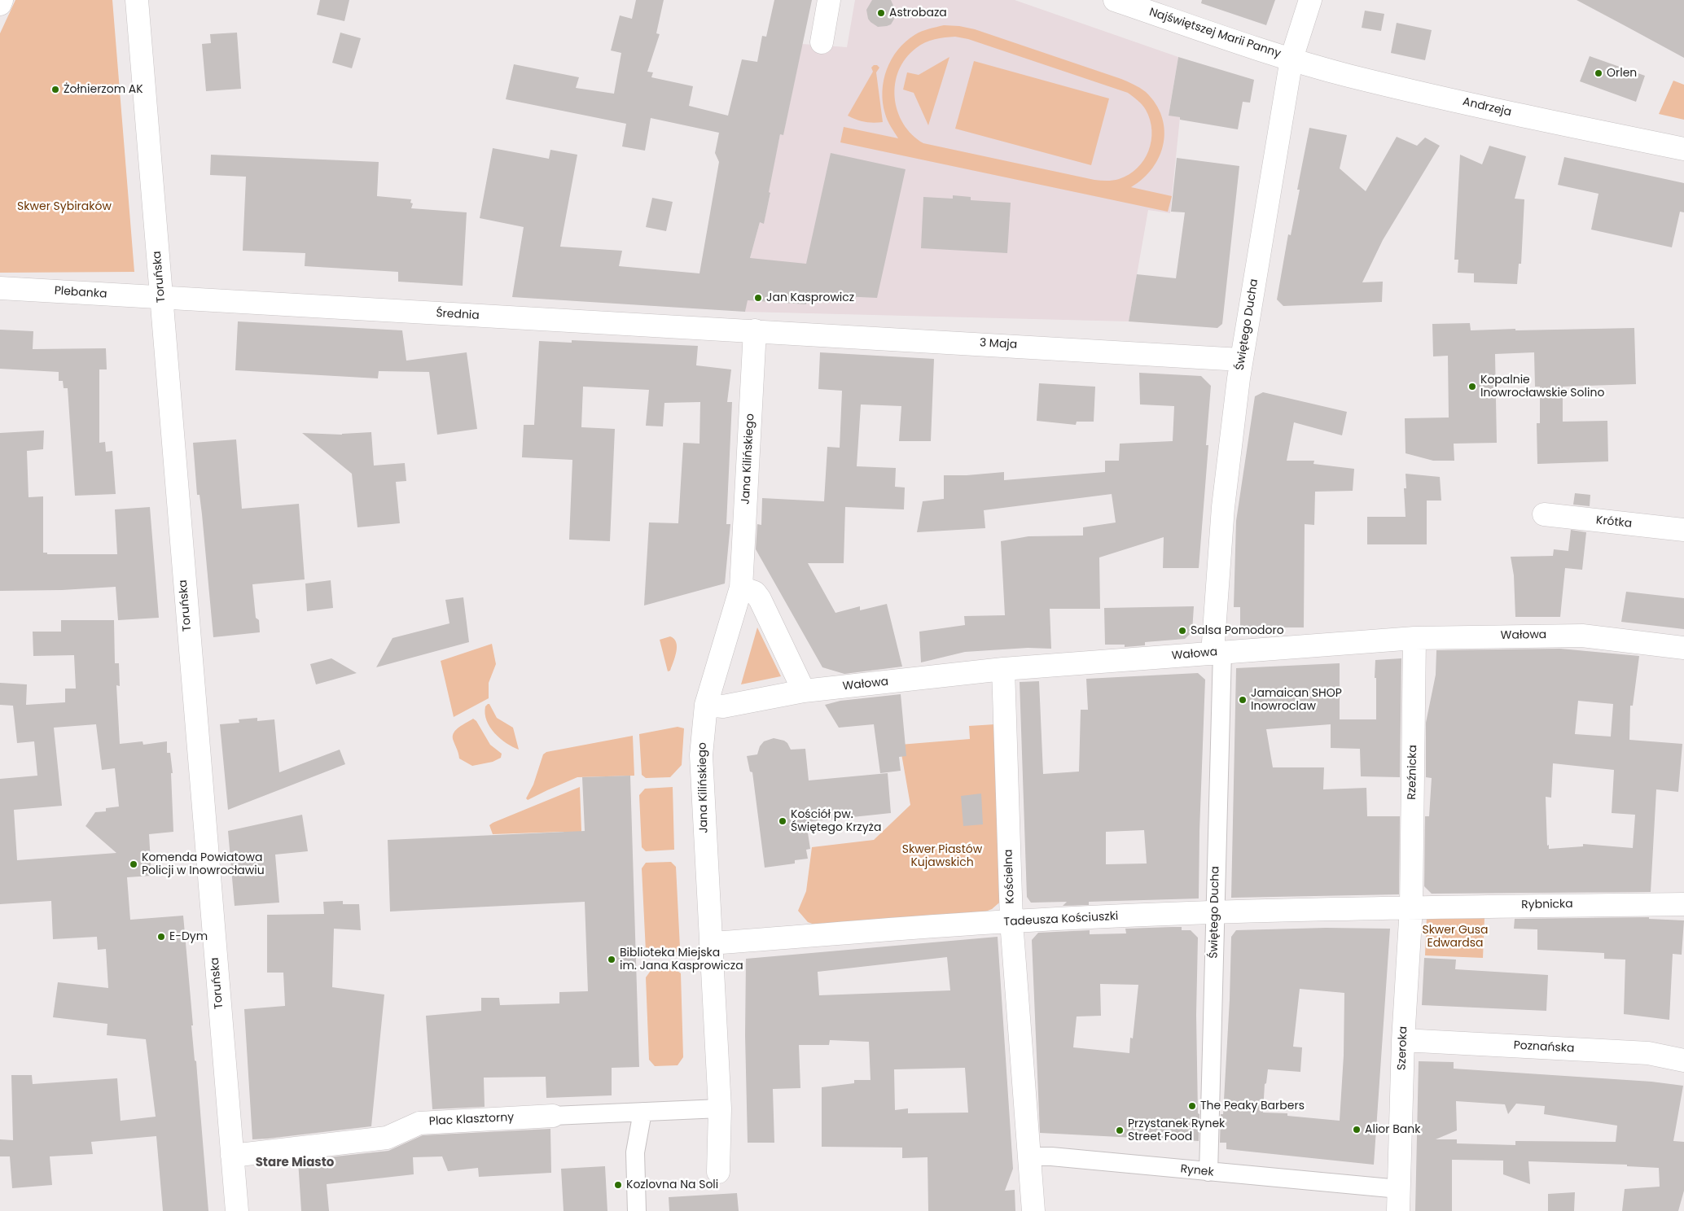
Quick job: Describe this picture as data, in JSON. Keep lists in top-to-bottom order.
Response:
{
  "streets": {
    "street": [
      "Najświętszej Marii Panny",
      "Andrzeja",
      "Toruńska",
      "Plebanka",
      "Średnia",
      "Świętego Ducha",
      "3 Maja",
      "Jana Kilińskiego",
      "Krótka",
      "Wałowa",
      "Rzeźnicka",
      "Kościelna",
      "Rybnicka",
      "Tadeusza Kościuszki",
      "Poznańska",
      "Szeroka",
      "Plac Klasztorny",
      "Rynek"
    ]
  },
  "crossings": [
    ["Najświętszej Marii Panny", "Andrzeja"],
    ["Najświętszej Marii Panny", "Świętego Ducha"],
    ["Andrzeja", "Świętego Ducha"],
    ["Toruńska", "Plebanka"],
    ["Toruńska", "Średnia"],
    ["Toruńska", "Plac Klasztorny"],
    ["Plebanka", "Średnia"],
    ["Średnia", "3 Maja"],
    ["Średnia", "Jana Kilińskiego"],
    ["Świętego Ducha", "3 Maja"],
    ["Świętego Ducha", "Wałowa"],
    ["Świętego Ducha", "Tadeusza Kościuszki"],
    ["Świętego Ducha", "Rynek"],
    ["3 Maja", "Jana Kilińskiego"],
    ["Jana Kilińskiego", "Wałowa"],
    ["Jana Kilińskiego", "Tadeusza Kościuszki"],
    ["Wałowa", "Rzeźnicka"],
    ["Wałowa", "Kościelna"],
    ["Rzeźnicka", "Rybnicka"],
    ["Rzeźnicka", "Tadeusza Kościuszki"],
    ["Rzeźnicka", "Szeroka"],
    ["Kościelna", "Tadeusza Kościuszki"],
    ["Kościelna", "Rynek"],
    ["Rybnicka", "Tadeusza Kościuszki"],
    ["Rybnicka", "Szeroka"],
    ["Tadeusza Kościuszki", "Szeroka"],
    ["Poznańska", "Szeroka"],
    ["Szeroka", "Rynek"]
  ],
  "districts": ["Stare Miasto"],
  "parks": ["Skwer Sybiraków", "Skwer Piastów Kujawskich", "Skwer Gusa Edwardsa"],
  "places": [
    "Astrobaza",
    "Orlen",
    "Żołnierzom AK",
    "Jan Kasprowicz",
    "Kopalnie Inowrocławskie Solino",
    "Salsa Pomodoro",
    "Jamaican SHOP Inowroclaw",
    "Kościół pw. Świętego Krzyża",
    "Komenda Powiatowa Policji w Inowrocławiu",
    "E-Dym",
    "Biblioteka Miejska im. Jana Kasprowicza",
    "The Peaky Barbers",
    "Alior Bank",
    "Przystanek Rynek Street Food",
    "Kozlovna Na Soli"
  ]
}
